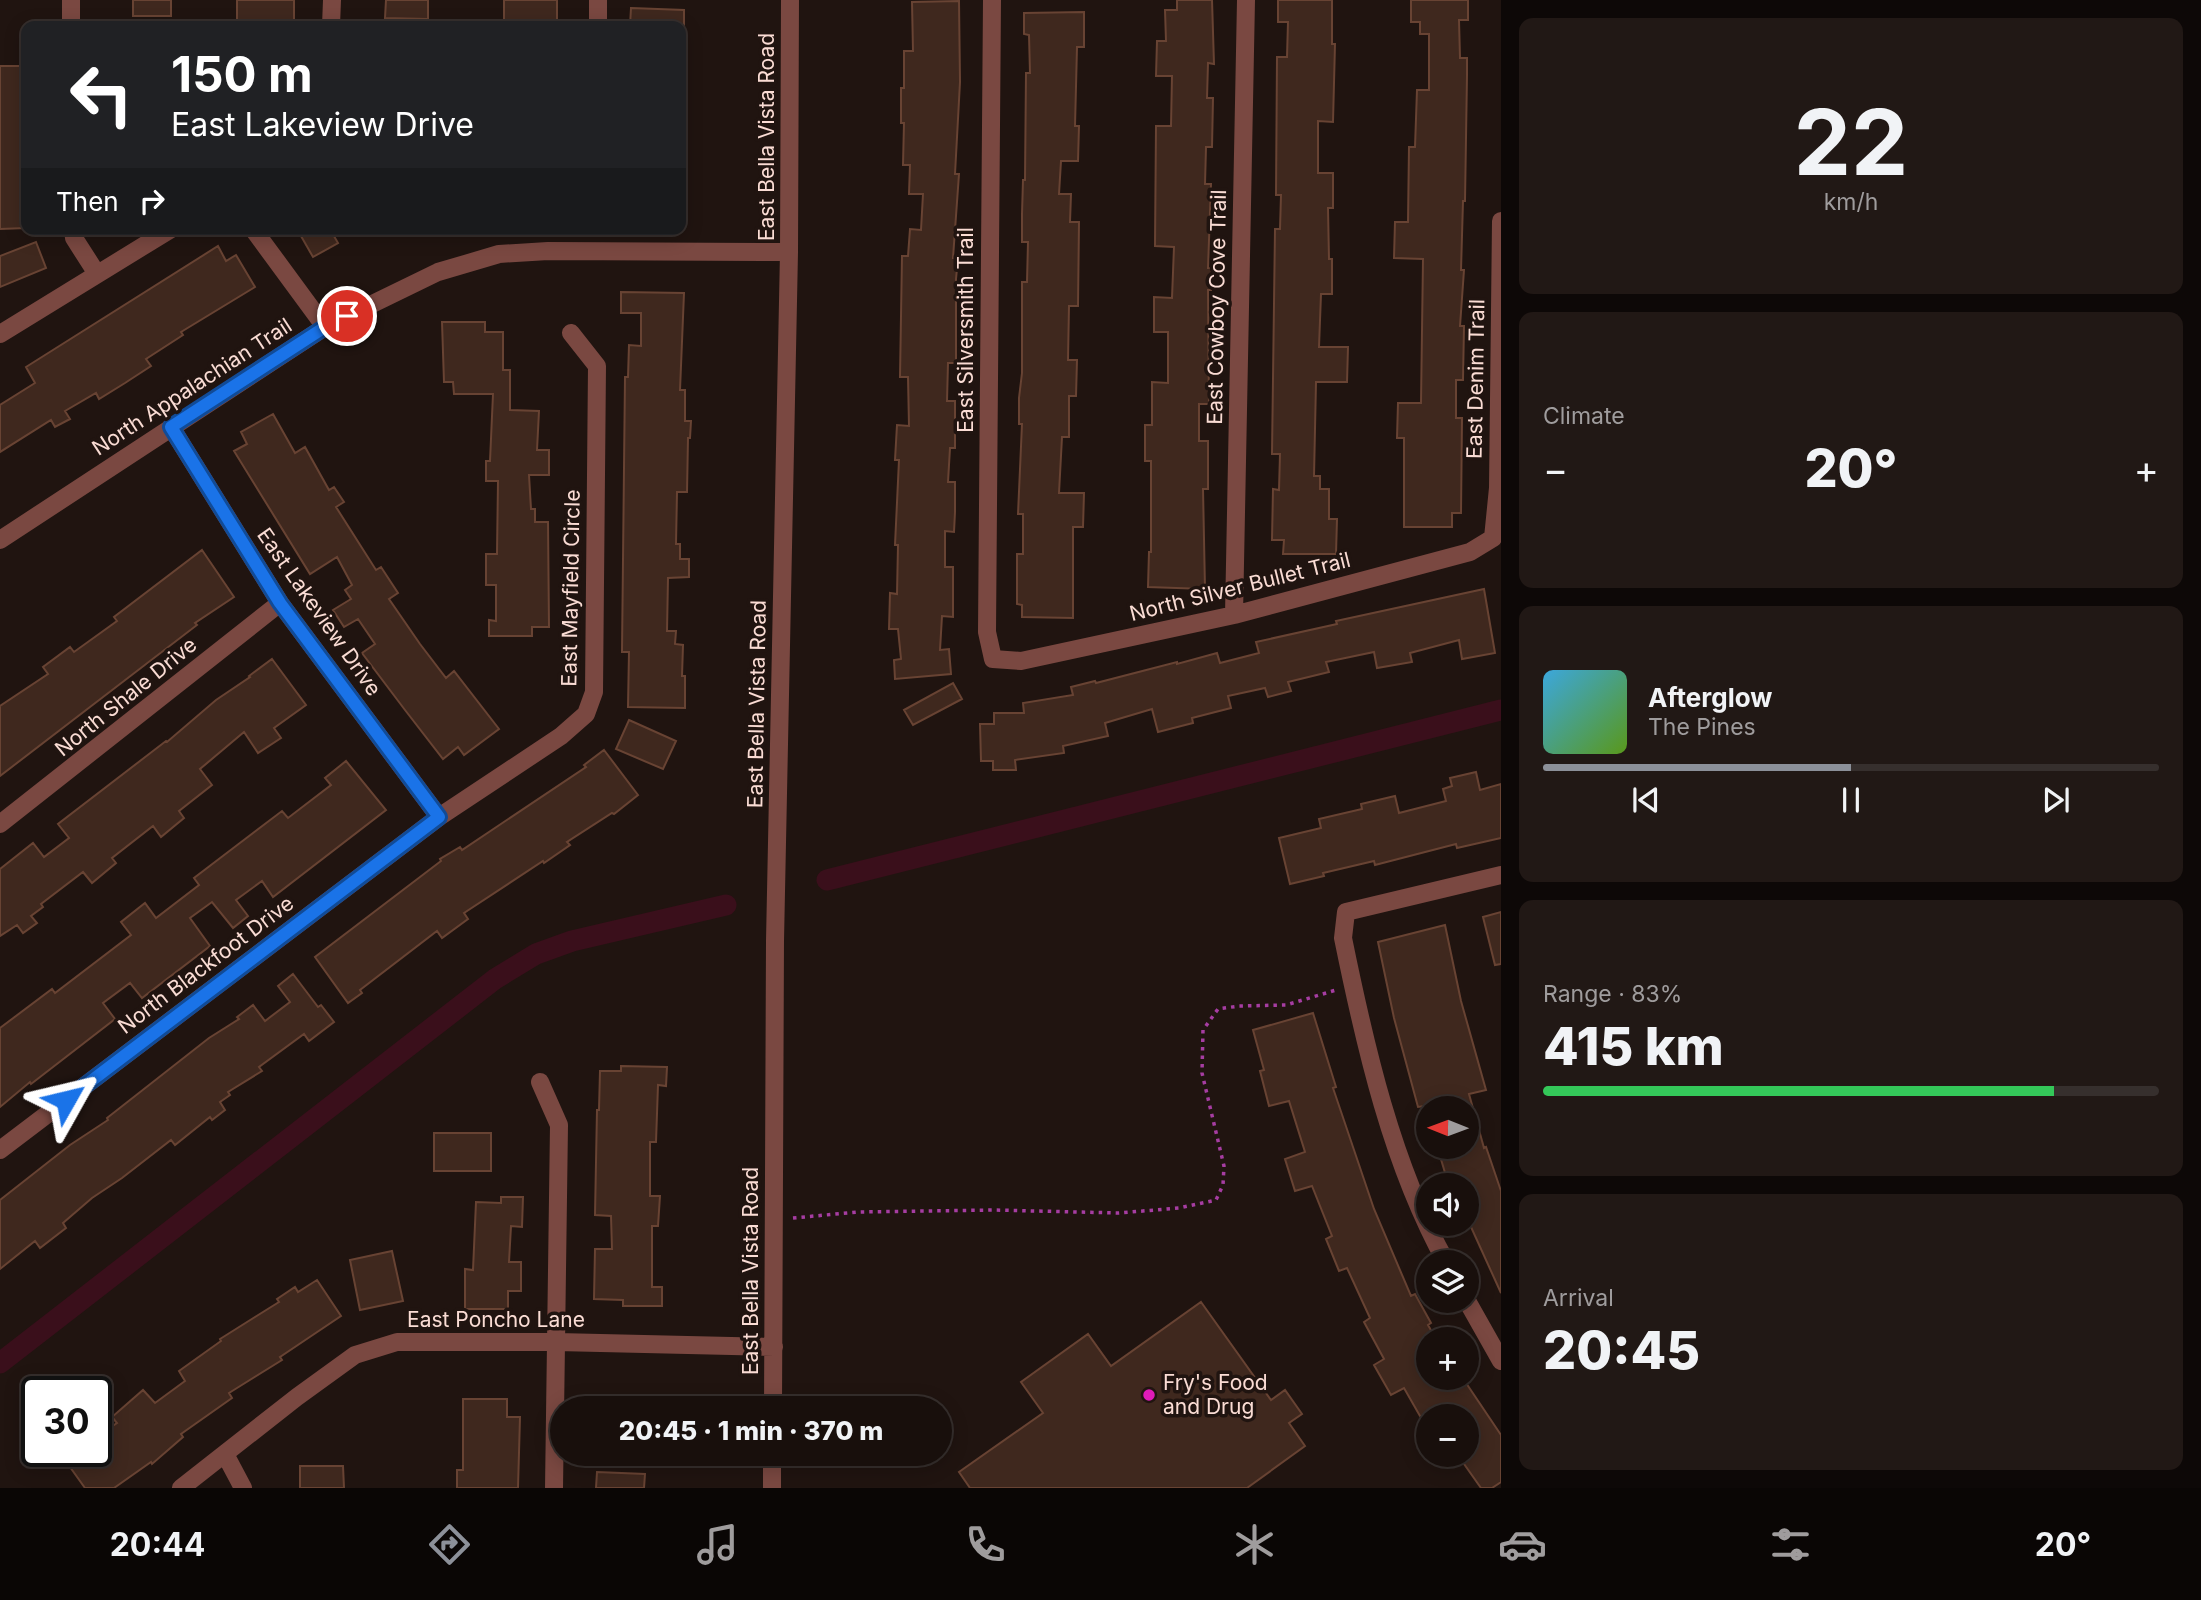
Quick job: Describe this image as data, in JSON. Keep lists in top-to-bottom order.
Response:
{
  "streets": {
    "street": [
      "East Bella Vista Road",
      "East Cowboy Cove Trail",
      "East Silversmith Trail",
      "East Denim Trail",
      "North Appalachian Trail",
      "North Silver Bullet Trail",
      "East Mayfield Circle",
      "East Lakeview Drive",
      "North Shale Drive",
      "North Blackfoot Drive",
      "East Poncho Lane"
    ]
  },
  "crossings": [
    ["East Bella Vista Road", "North Appalachian Trail"],
    ["East Bella Vista Road", "East Poncho Lane"],
    ["East Cowboy Cove Trail", "North Silver Bullet Trail"],
    ["East Silversmith Trail", "North Silver Bullet Trail"],
    ["East Denim Trail", "North Silver Bullet Trail"],
    ["North Appalachian Trail", "East Lakeview Drive"],
    ["East Mayfield Circle", "East Lakeview Drive"],
    ["East Mayfield Circle", "North Blackfoot Drive"],
    ["East Lakeview Drive", "North Shale Drive"],
    ["East Lakeview Drive", "North Blackfoot Drive"]
  ],
  "places": ["Fry's Food and Drug"],
  "north": "left",
  "page": {
    "tile": [
      ["22", "km/h"],
      "Climate",
      ["Range · 83%", "415 km"],
      ["Arrival", "20:45"]
    ],
    "turn": ["150 m", "East Lakeview Drive"],
    "then": "Then",
    "heat": ["−", "20°", "+"],
    "song": ["Afterglow", "The Pines"],
    "map_buttons": ["+", "−"],
    "limit": "30",
    "trip": "20:45 · 1 min · 370 m",
    "tabs": ["20:44", "20°"]
  }
}
